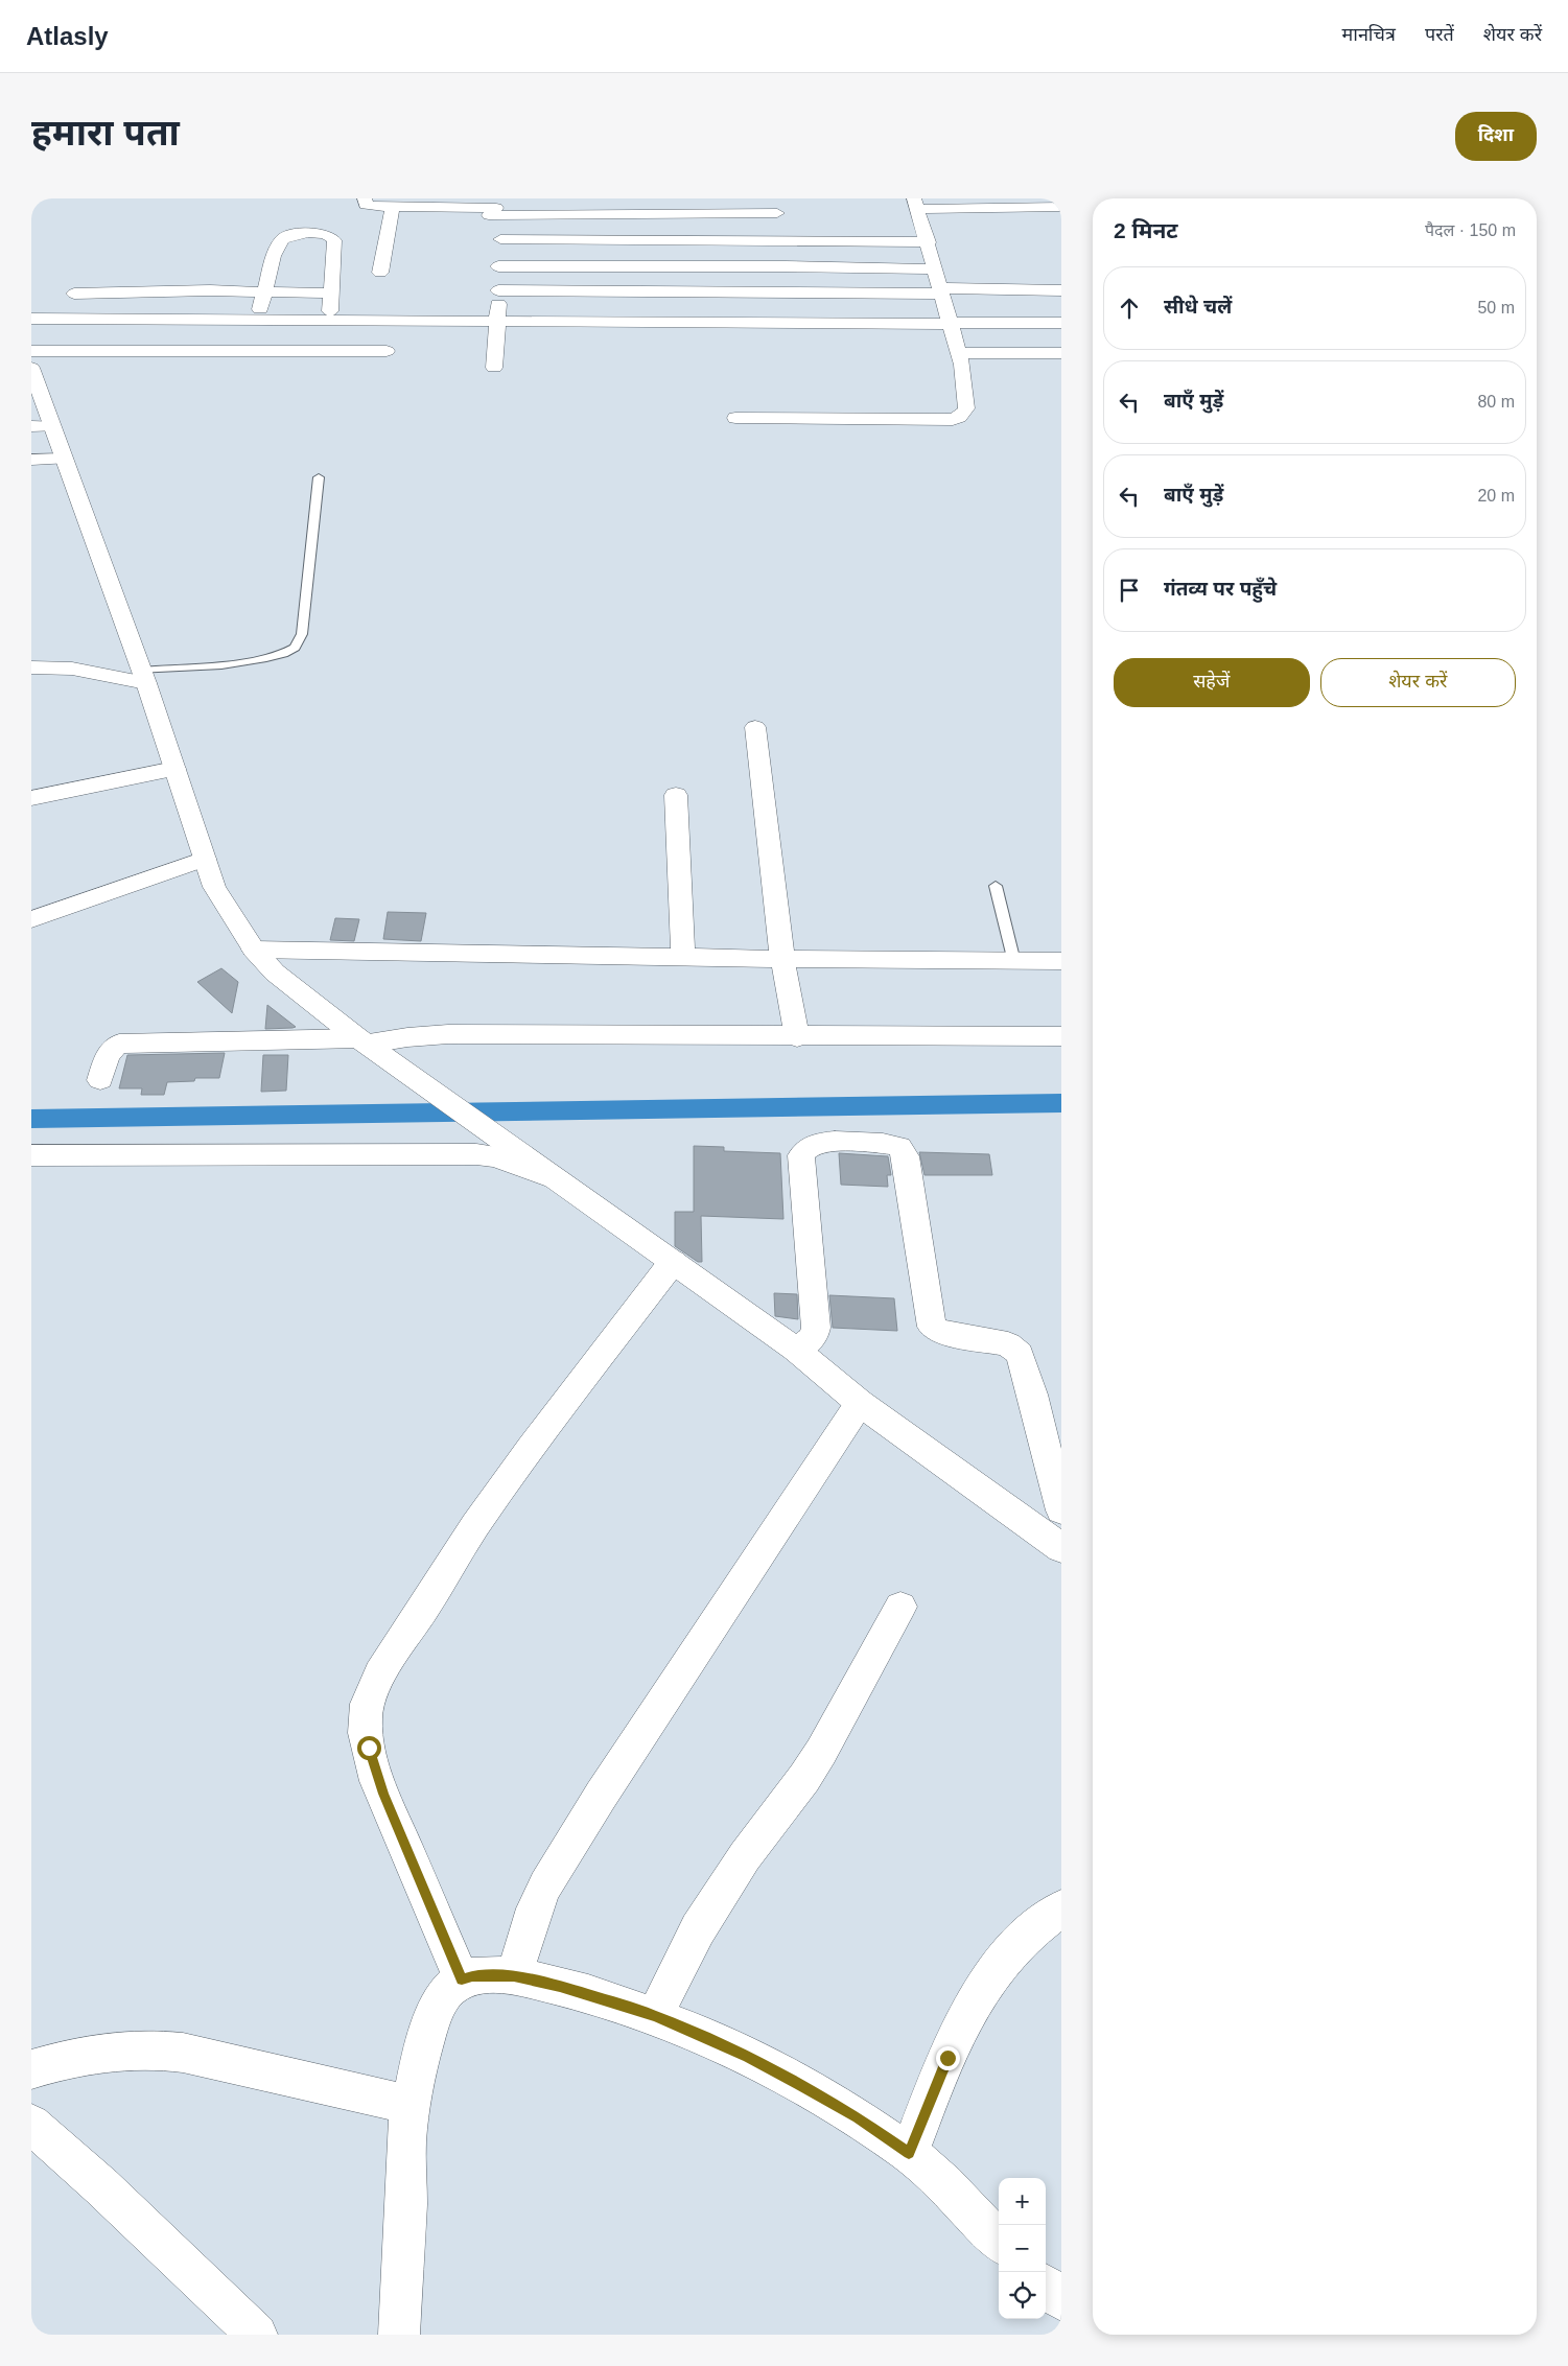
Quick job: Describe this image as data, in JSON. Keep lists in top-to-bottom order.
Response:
{
  "page": {
    "header": "Atlasly",
    "nav": ["मानचित्र", "परतें", "शेयर करें"],
    "title": "हमारा पता",
    "buttons": [
      "दिशा",
      ["सहेजें", "शेयर करें"]
    ],
    "heading": ["2 मिनट", "पैदल · 150 m"],
    "list": [
      ["सीधे चलें", "50 m"],
      ["बाएँ मुड़ें", "80 m"],
      ["बाएँ मुड़ें", "20 m"],
      "गंतव्य पर पहुँचे"
    ],
    "map_buttons": ["+", "−"]
  }
}
